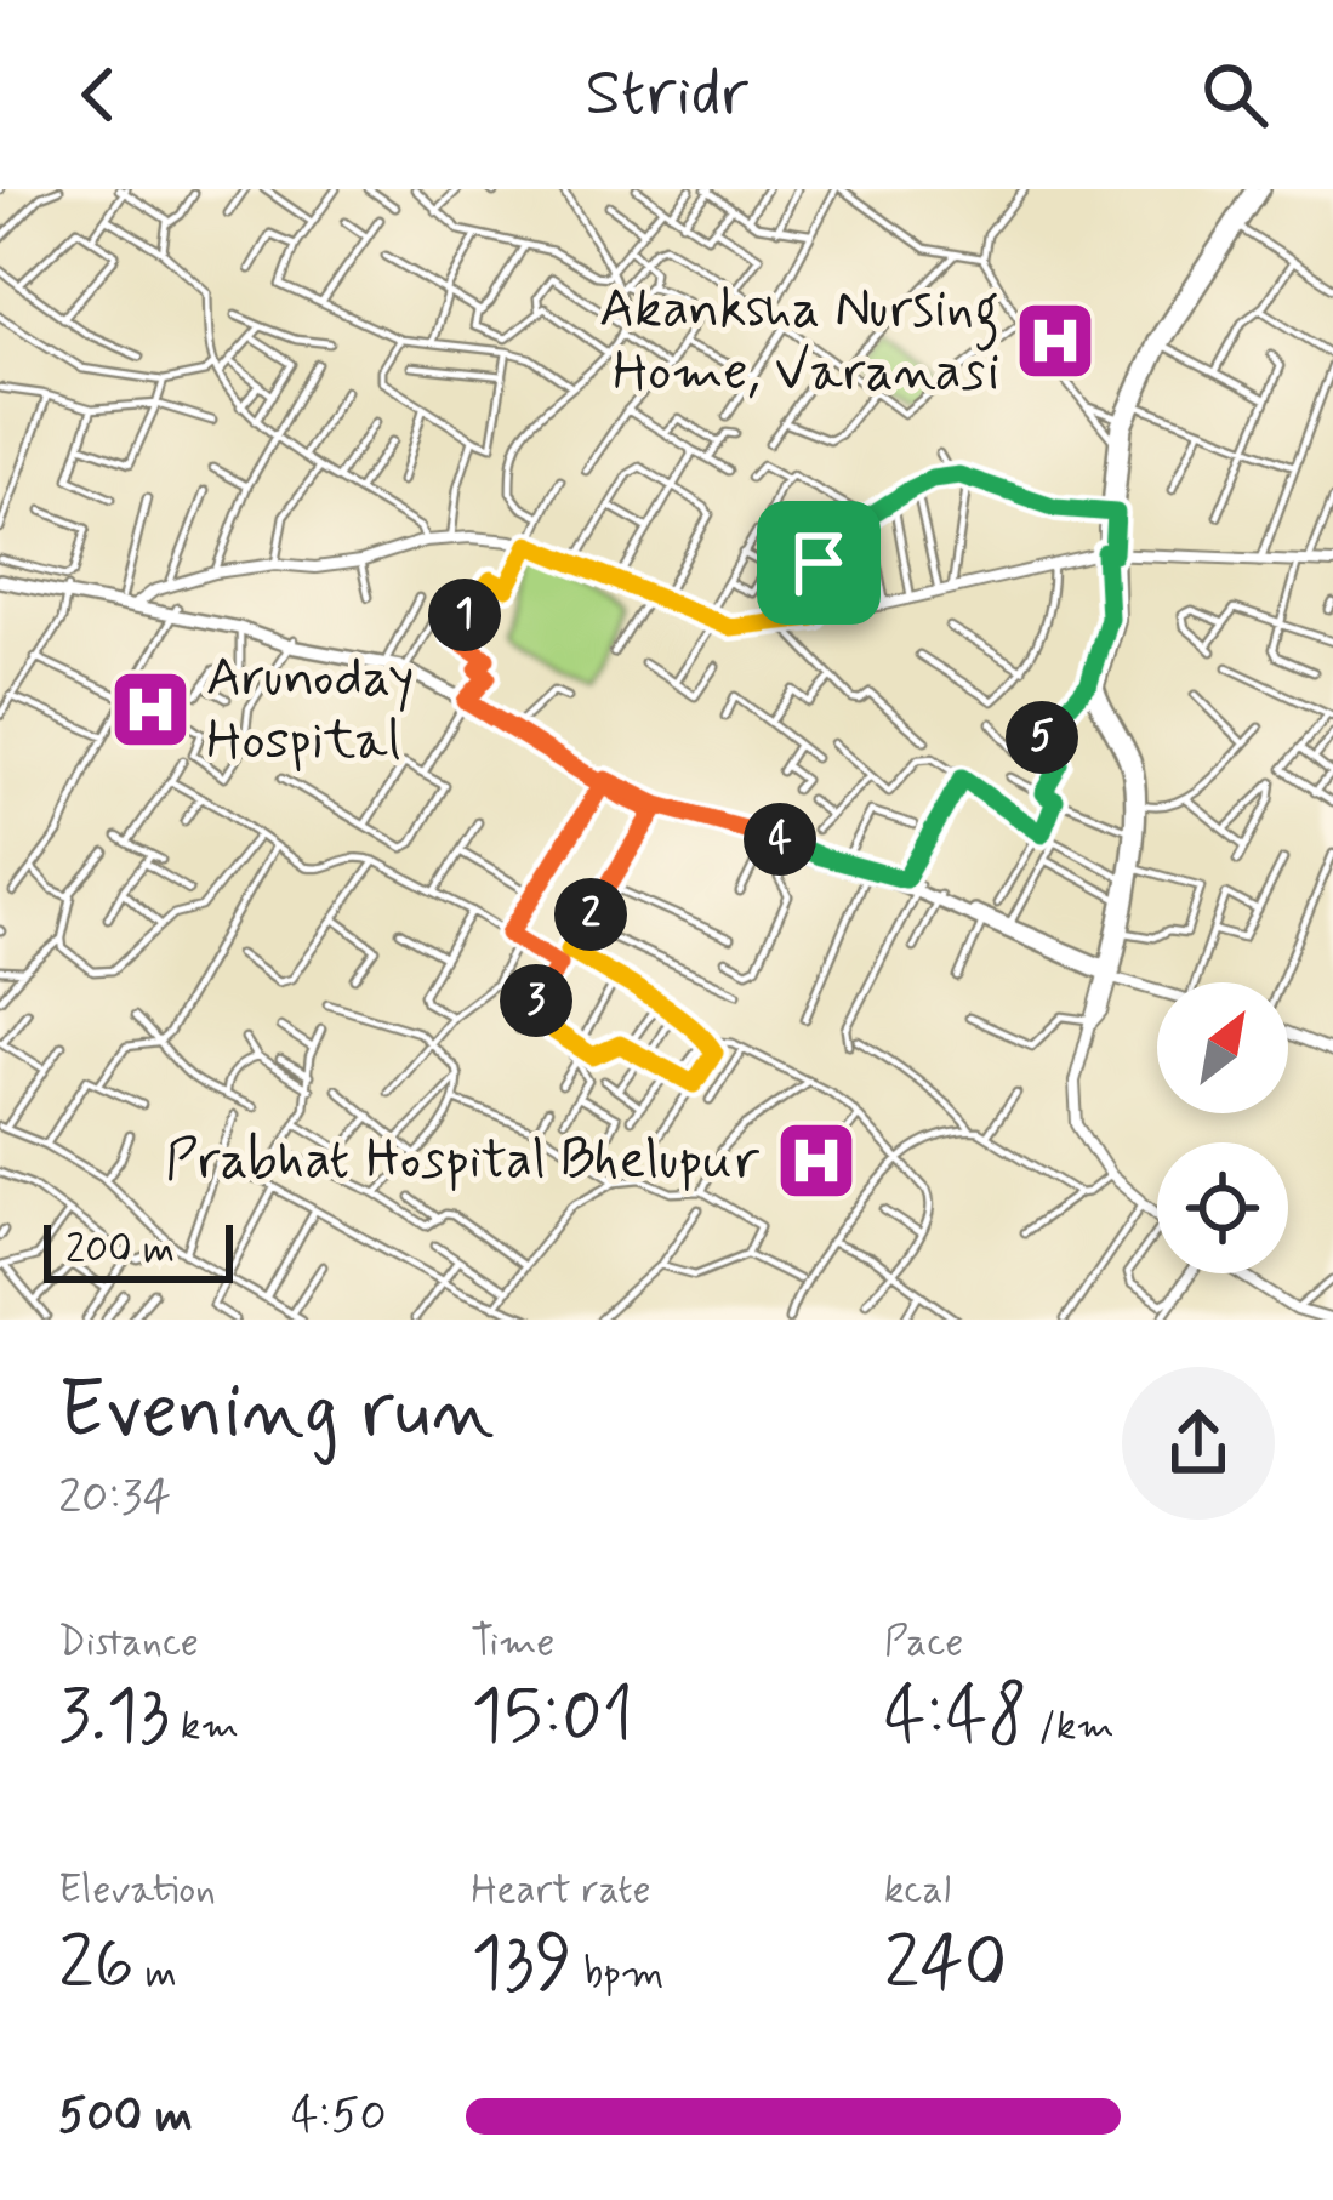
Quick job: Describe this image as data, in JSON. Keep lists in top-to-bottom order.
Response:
{
  "places": {
    "hospital": ["Akanksha Nursing Home, Varanasi", "Arunoday Hospital", "Prabhat Hospital Bhelupur"]
  },
  "scale_bar": "200 m",
  "north": "top right",
  "page": {
    "header": "Stridr",
    "pins": [
      "1",
      "5",
      "4",
      "2",
      "3"
    ],
    "scale": "200 m",
    "heading": ["Evening run", "20:34"],
    "stats": [
      ["Distance", "3.13 km"],
      ["Time", "15:01"],
      ["Pace", "4:48 /km"],
      ["Elevation", "26 m"],
      ["Heart rate", "139 bpm"],
      ["kcal", "240"]
    ],
    "list": [
      {
        "name": "500 m",
        "note": "4:50"
      }
    ]
  }
}
